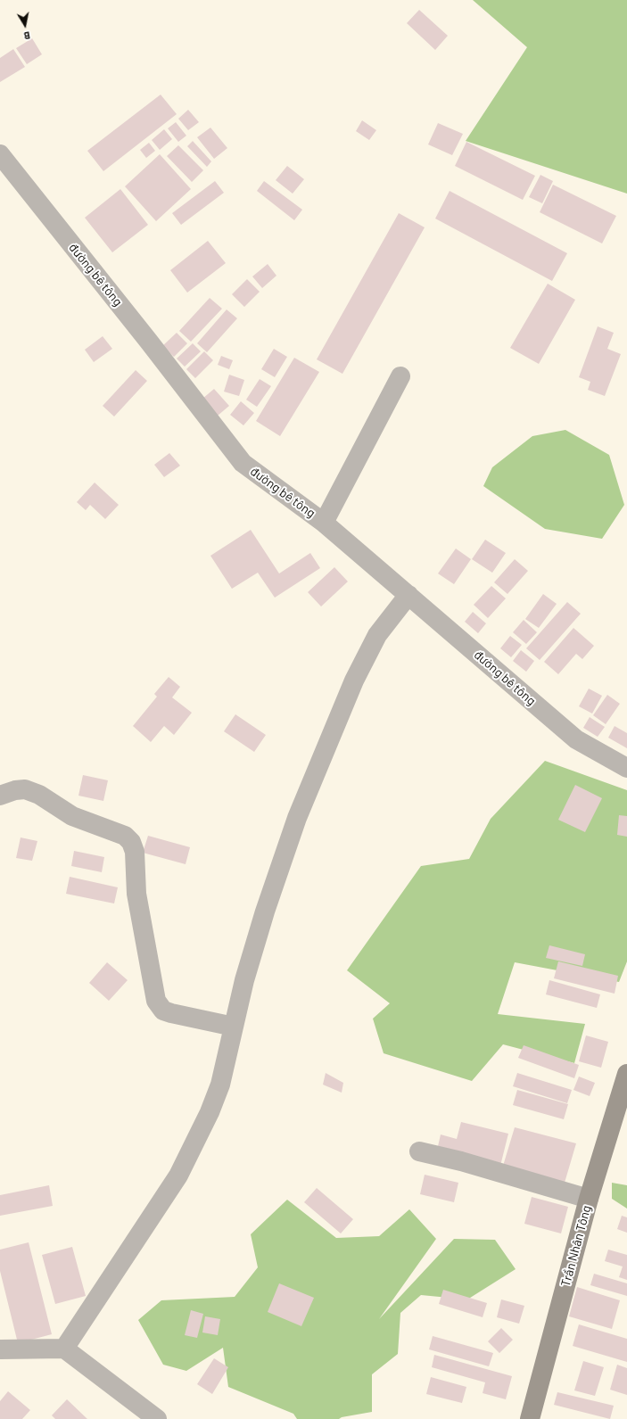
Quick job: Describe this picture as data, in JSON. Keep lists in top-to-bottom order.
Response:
{
  "streets": {
    "street": ["đường bê tông", "Trần Nhân Tông"]
  },
  "north": "bottom"
}
